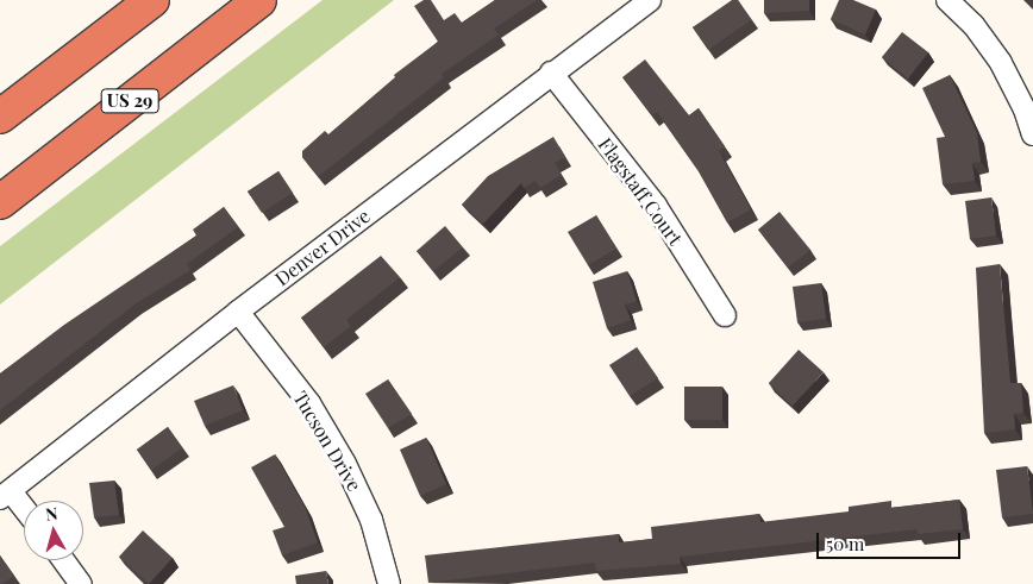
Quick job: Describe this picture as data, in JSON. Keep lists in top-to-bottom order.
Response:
{
  "streets": {
    "highway": ["US 29"],
    "street": ["Flagstaff Court", "Denver Drive", "Tucson Drive"]
  },
  "crossings": [
    ["Flagstaff Court", "Denver Drive"],
    ["Denver Drive", "Tucson Drive"]
  ],
  "scale_bar": "50 m",
  "north": "top"
}
